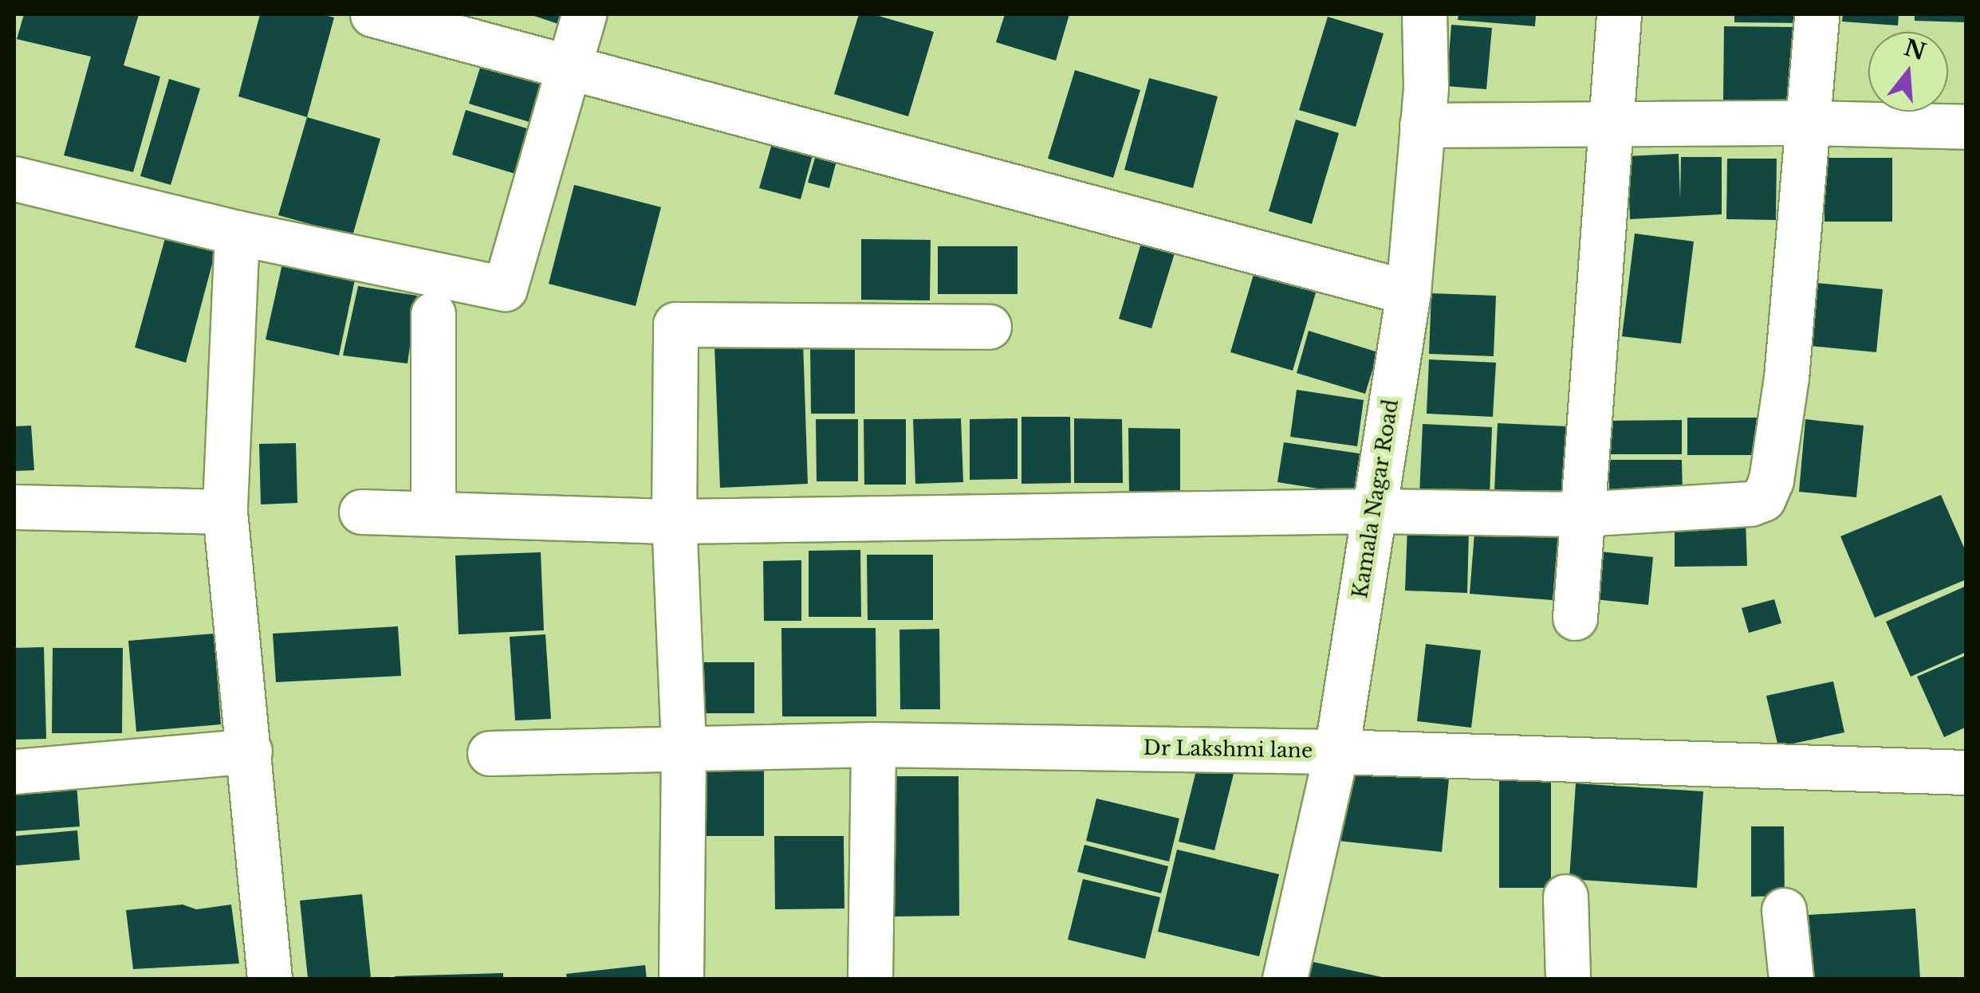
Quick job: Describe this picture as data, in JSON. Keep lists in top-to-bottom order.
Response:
{
  "streets": {
    "street": ["Kamala Nagar Road", "Dr Lakshmi lane"]
  },
  "crossings": [
    ["Kamala Nagar Road", "Dr Lakshmi lane"]
  ],
  "north": "top"
}
